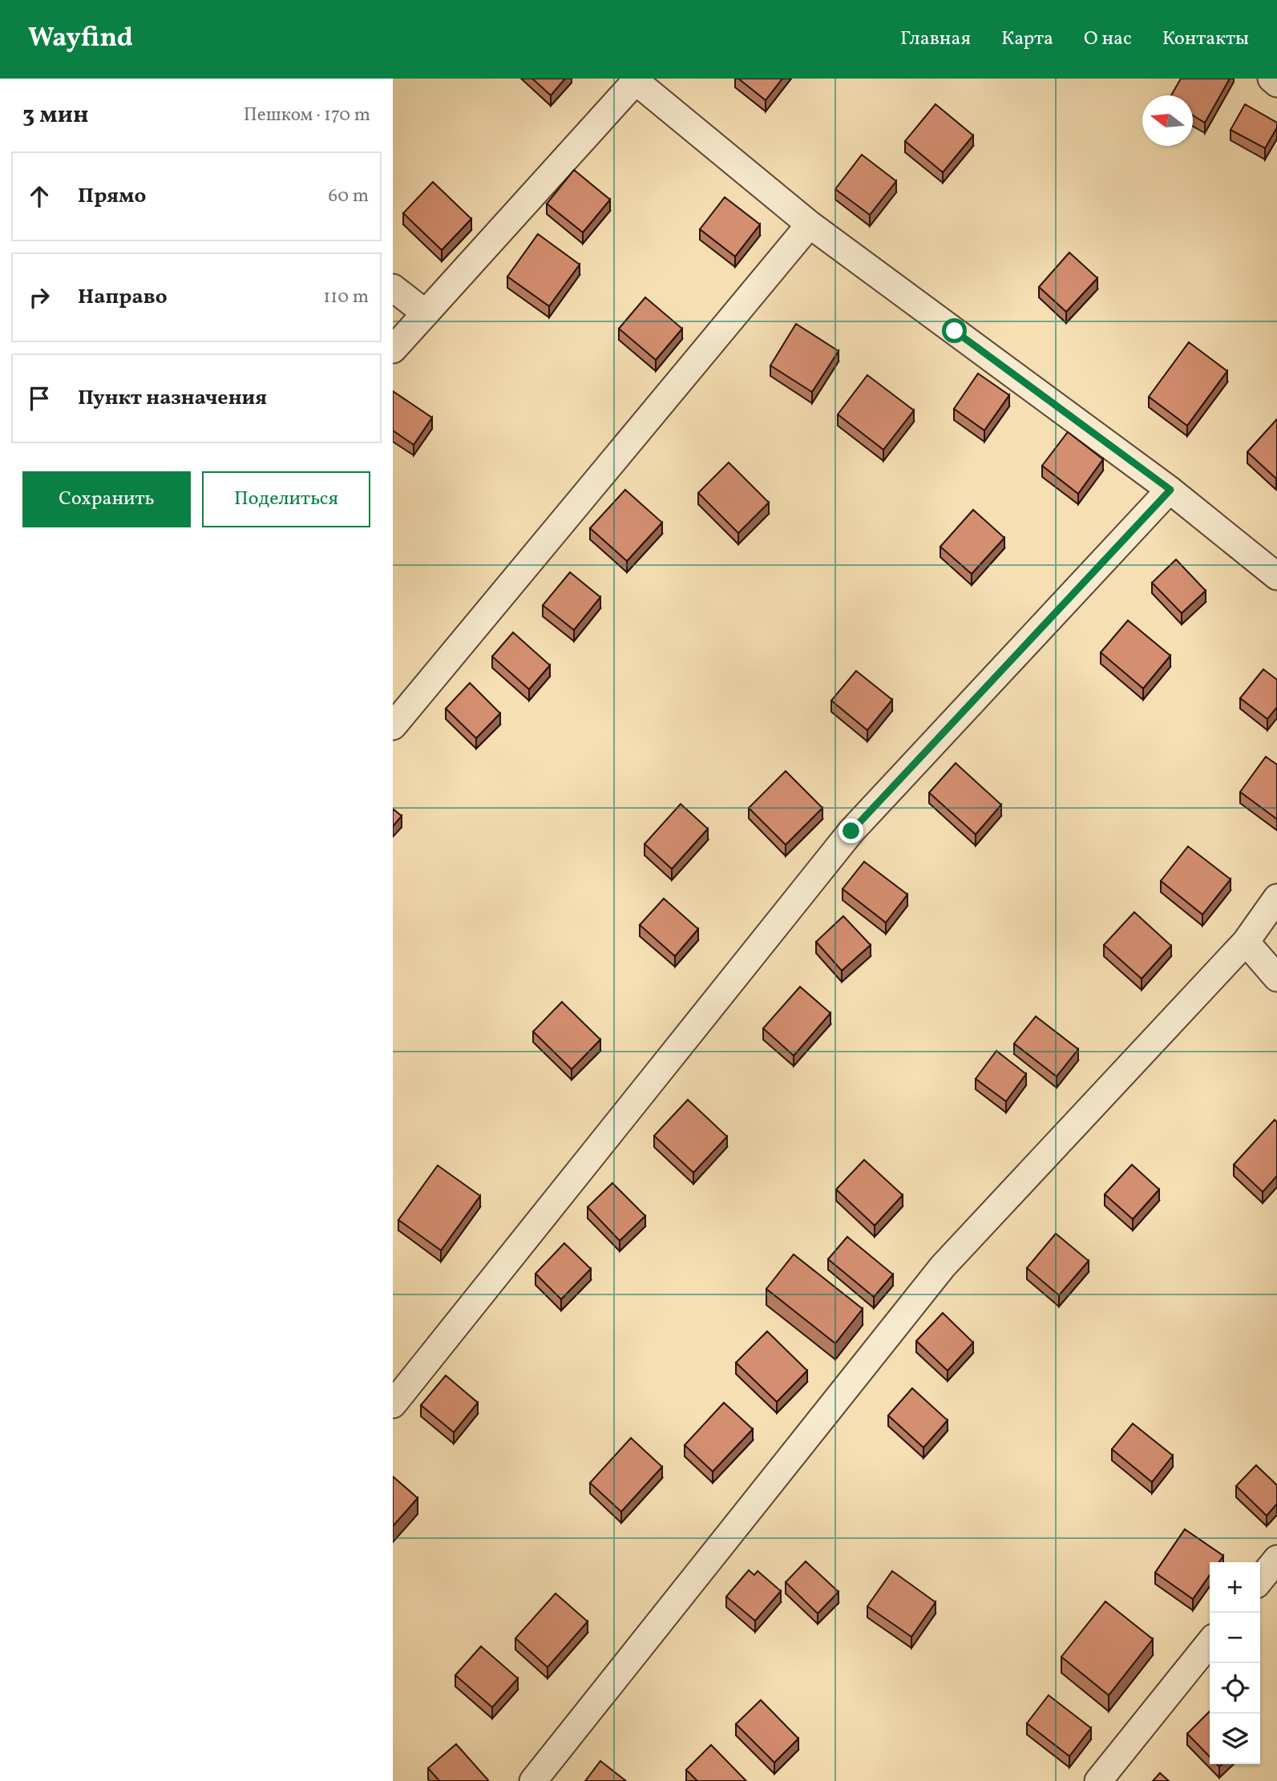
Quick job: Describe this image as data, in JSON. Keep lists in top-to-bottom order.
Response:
{
  "north": "left",
  "page": {
    "header": "Wayfind",
    "nav": [
      "Главная",
      "Карта",
      "О нас",
      "Контакты"
    ],
    "heading": ["3 мин", "Пешком · 170 m"],
    "list": [
      ["Прямо", "60 m"],
      ["Направо", "110 m"],
      "Пункт назначения"
    ],
    "buttons": ["Сохранить", "Поделиться"],
    "map_buttons": ["+", "−"]
  }
}
